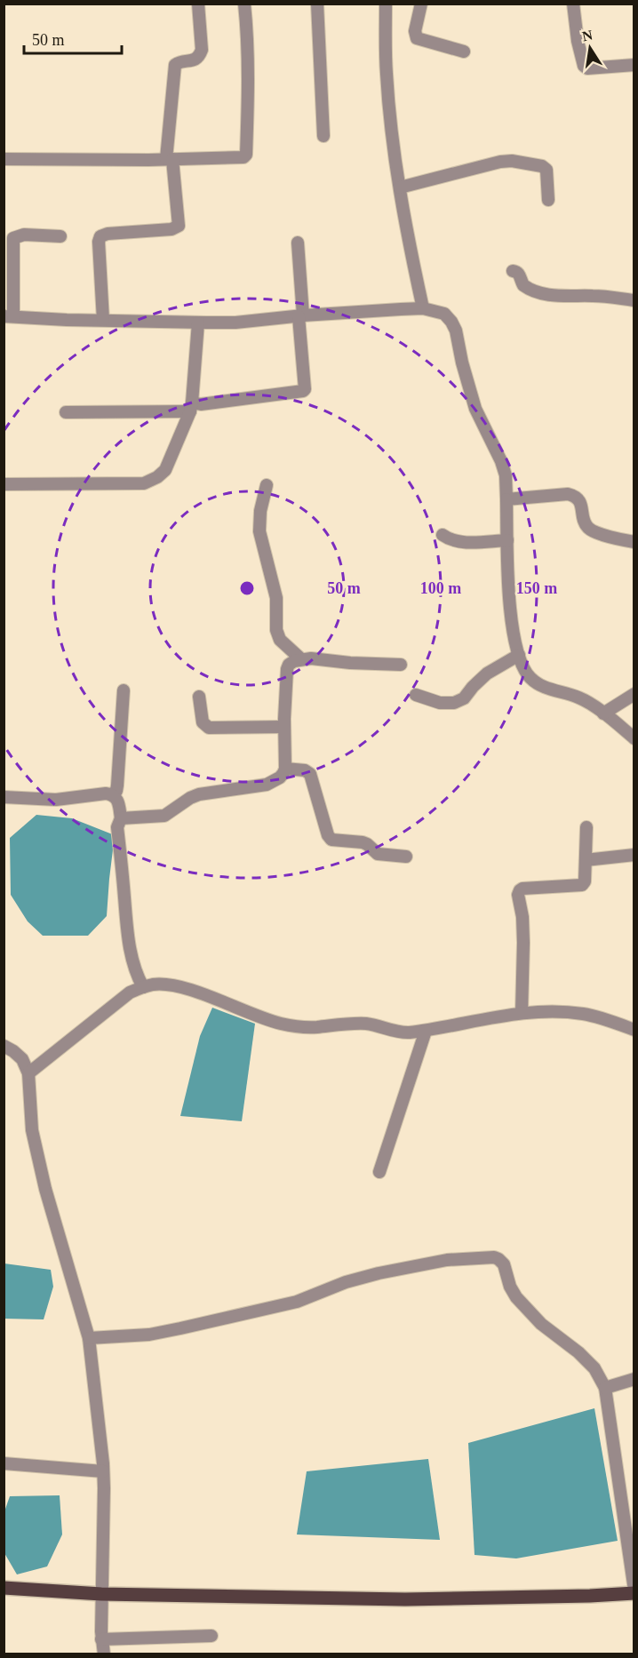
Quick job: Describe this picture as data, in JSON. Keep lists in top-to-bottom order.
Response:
{
  "scale_bar": "50 m",
  "north": "top",
  "rings": ["50 m", "100 m", "150 m"]
}
